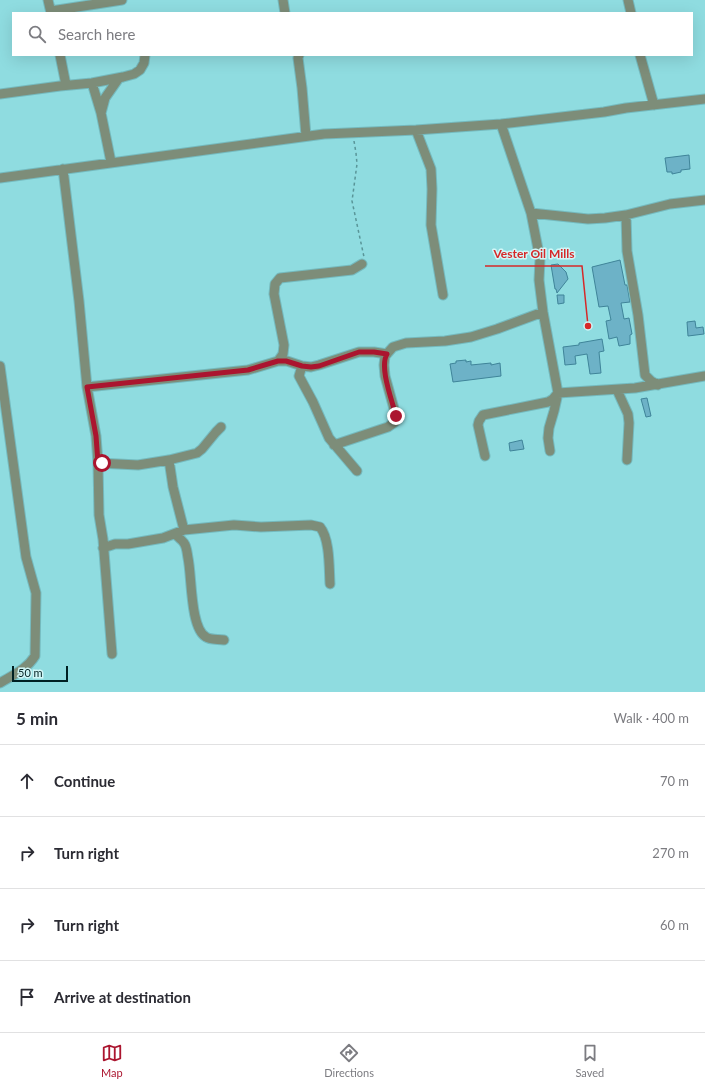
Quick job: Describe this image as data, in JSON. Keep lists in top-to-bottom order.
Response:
{
  "places": ["Vester Oil Mills"],
  "scale_bar": "50 m",
  "page": {
    "search": "Search here",
    "scale": "50 m",
    "heading": ["5 min", "Walk · 400 m"],
    "list": [
      ["Continue", "70 m"],
      ["Turn right", "270 m"],
      ["Turn right", "60 m"],
      "Arrive at destination"
    ],
    "nav": ["Map", "Directions", "Saved"]
  }
}
